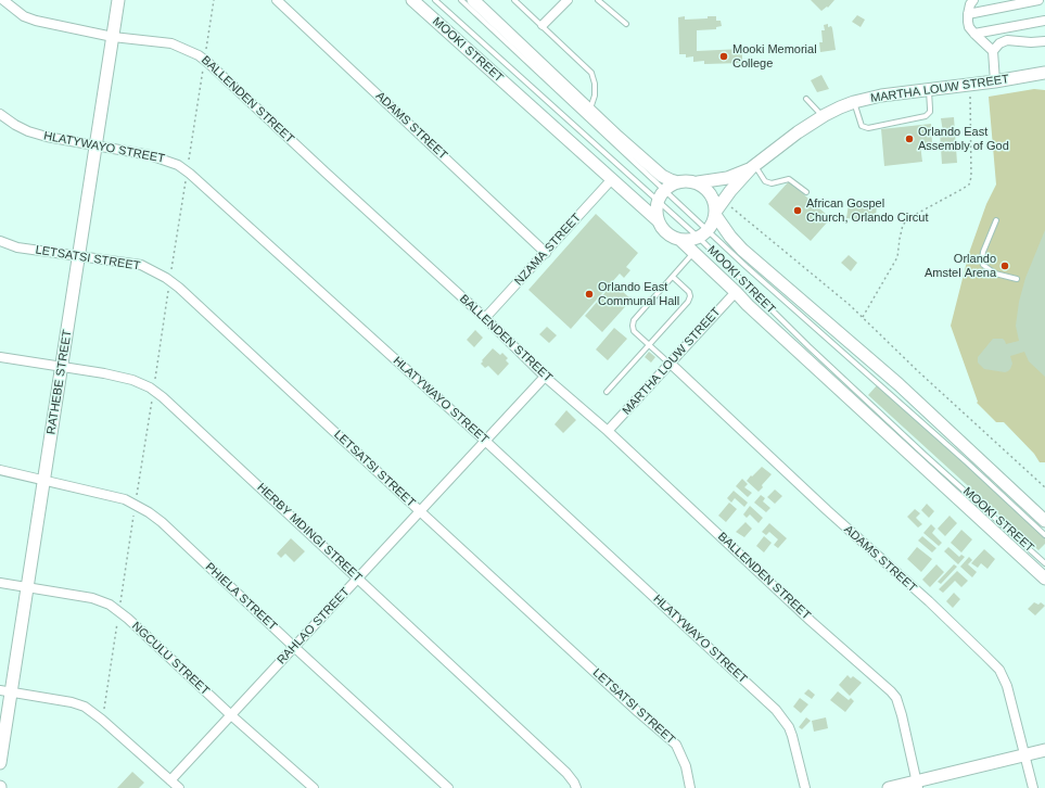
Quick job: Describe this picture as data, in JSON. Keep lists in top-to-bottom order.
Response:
{
  "streets": {
    "main road": ["MOOKI STREET", "MARTHA LOUW STREET", "RATHEBE STREET"],
    "street": [
      "BALLENDEN STREET",
      "ADAMS STREET",
      "HLATYWAYO STREET",
      "NZAMA STREET",
      "LETSATSI STREET",
      "HERBY MDINGI STREET",
      "PHIELA STREET",
      "RAHLAO STREET",
      "NGCULU STREET"
    ]
  },
  "crossings": [
    ["MOOKI STREET", "MARTHA LOUW STREET"],
    ["MOOKI STREET", "NZAMA STREET"],
    ["MARTHA LOUW STREET", "BALLENDEN STREET"],
    ["MARTHA LOUW STREET", "ADAMS STREET"],
    ["BALLENDEN STREET", "NZAMA STREET"],
    ["BALLENDEN STREET", "RATHEBE STREET"],
    ["BALLENDEN STREET", "RAHLAO STREET"],
    ["ADAMS STREET", "NZAMA STREET"],
    ["HLATYWAYO STREET", "RATHEBE STREET"],
    ["HLATYWAYO STREET", "RAHLAO STREET"],
    ["LETSATSI STREET", "RATHEBE STREET"],
    ["LETSATSI STREET", "RAHLAO STREET"],
    ["RATHEBE STREET", "HERBY MDINGI STREET"],
    ["RATHEBE STREET", "PHIELA STREET"],
    ["RATHEBE STREET", "NGCULU STREET"],
    ["HERBY MDINGI STREET", "RAHLAO STREET"],
    ["PHIELA STREET", "RAHLAO STREET"],
    ["RAHLAO STREET", "NGCULU STREET"]
  ],
  "places": [
    "Mooki Memorial College",
    "Orlando East Assembly of God",
    "African Gospel Church, Orlando Circut",
    "Orlando Amstel Arena",
    "Orlando East Communal Hall"
  ]
}
